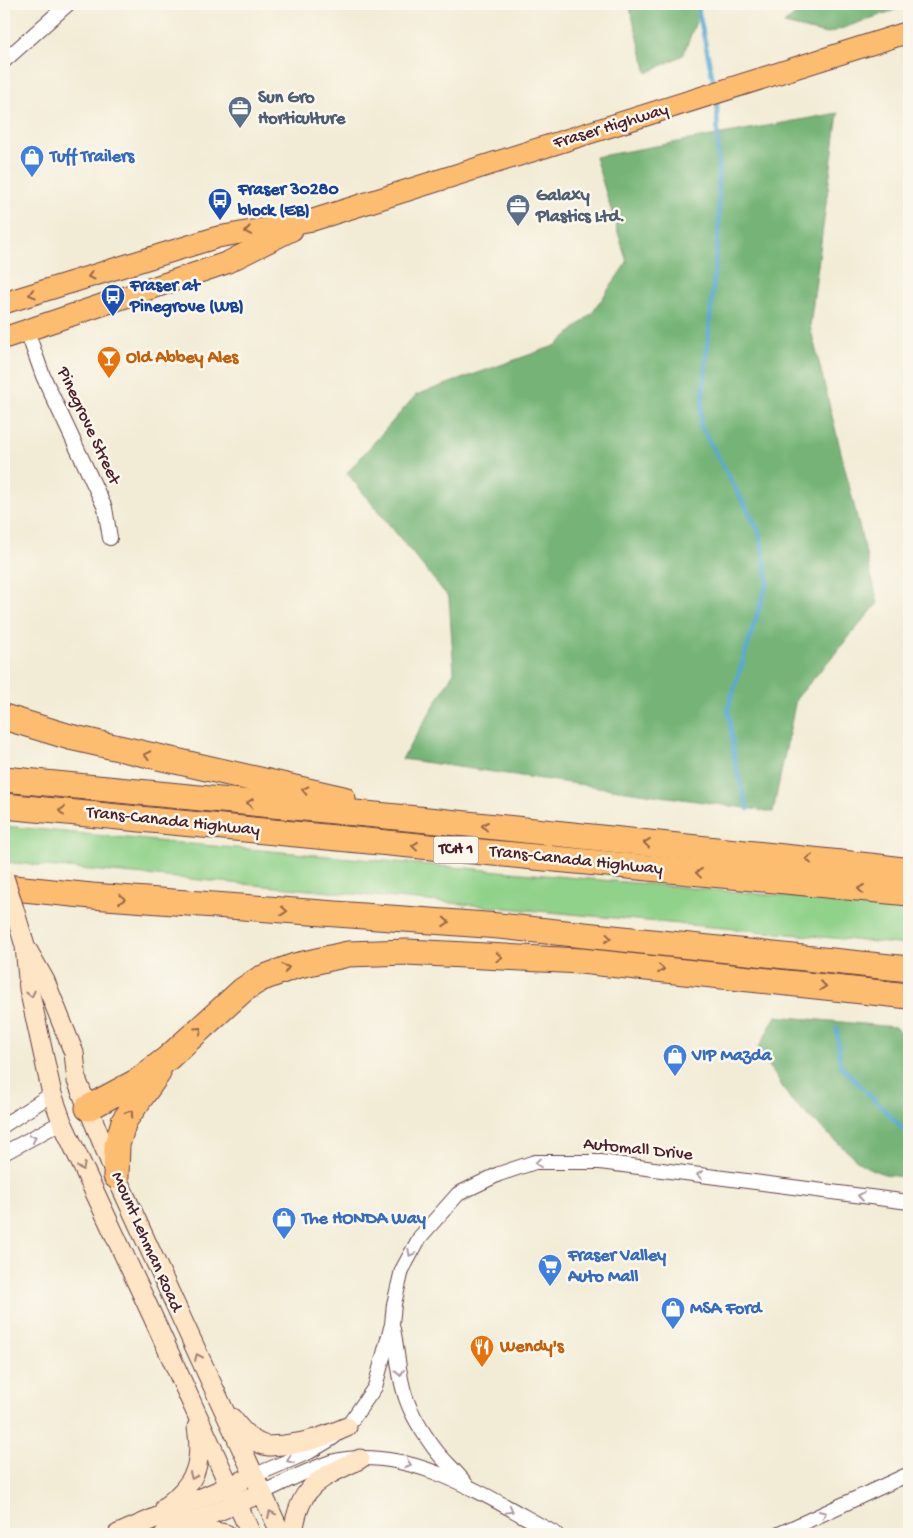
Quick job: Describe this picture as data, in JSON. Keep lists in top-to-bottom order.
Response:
{
  "streets": {
    "highway": ["Trans-Canada Highway", "TCH 1"],
    "main road": ["Fraser Highway", "Mount Lehman Road"],
    "street": ["Pinegrove Street", "Automall Drive"]
  },
  "crossings": [
    ["Fraser Highway", "Pinegrove Street"],
    ["Automall Drive", "Mount Lehman Road"]
  ],
  "places": {
    "office": ["Sun Gro Horticulture", "Galaxy Plastics Ltd."],
    "shop": [
      "Tuff Trailers",
      "VIP Mazda",
      "The HONDA Way",
      "MSA Ford"
    ],
    "bus stop": ["Fraser 30280 block (EB)", "Fraser at Pinegrove (WB)"],
    "bar": ["Old Abbey Ales"],
    "supermarket": ["Fraser Valley Auto Mall"],
    "restaurant": ["Wendy's"]
  }
}
